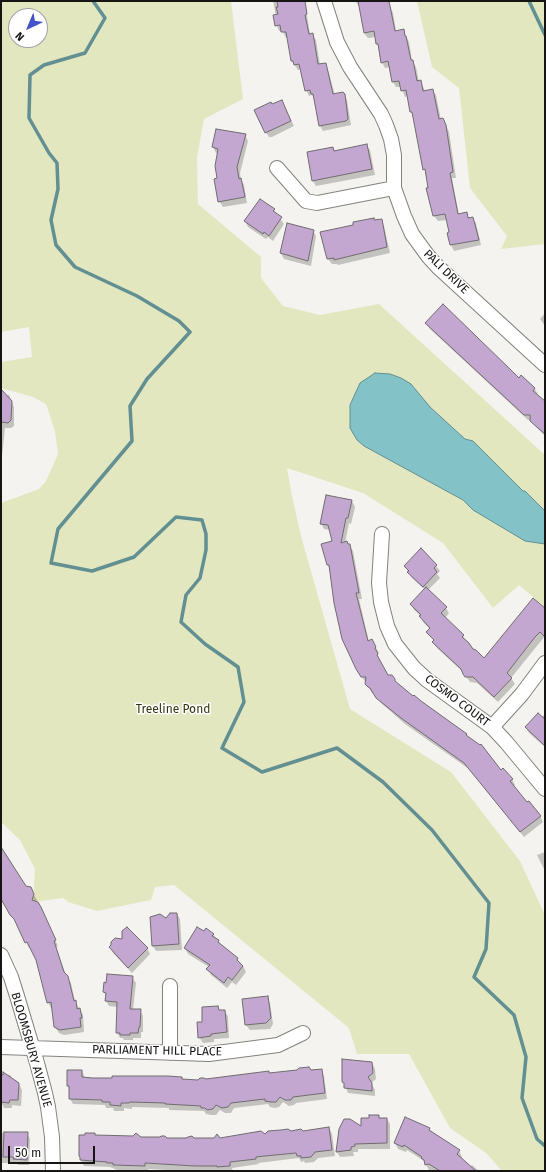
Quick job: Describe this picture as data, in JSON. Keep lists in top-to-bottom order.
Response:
{
  "streets": {
    "street": [
      "PALI DRIVE",
      "COSMO COURT",
      "BLOOMSBURY AVENUE",
      "PARLIAMENT HILL PLACE"
    ]
  },
  "crossings": [
    ["BLOOMSBURY AVENUE", "PARLIAMENT HILL PLACE"]
  ],
  "parks": ["Treeline Pond"],
  "scale_bar": "50 m",
  "north": "bottom left"
}
